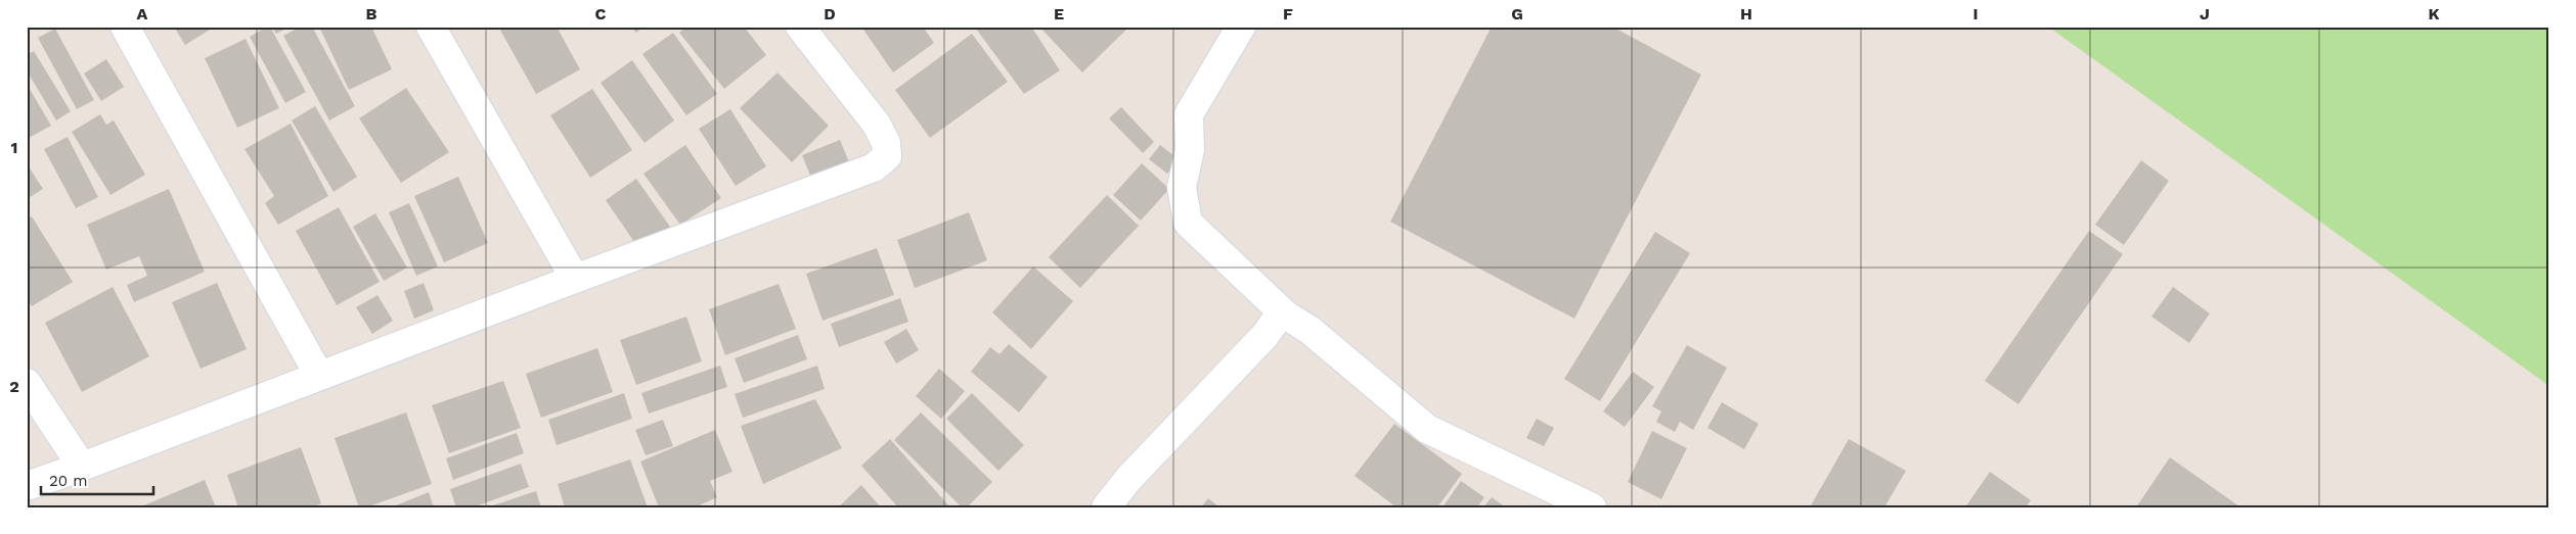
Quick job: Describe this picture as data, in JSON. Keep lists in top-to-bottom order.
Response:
{
  "scale_bar": "20 m",
  "grid": {
    "columns": [
      "A",
      "B",
      "C",
      "D",
      "E",
      "F",
      "G",
      "H",
      "I",
      "J",
      "K"
    ],
    "rows": ["1", "2"]
  }
}
